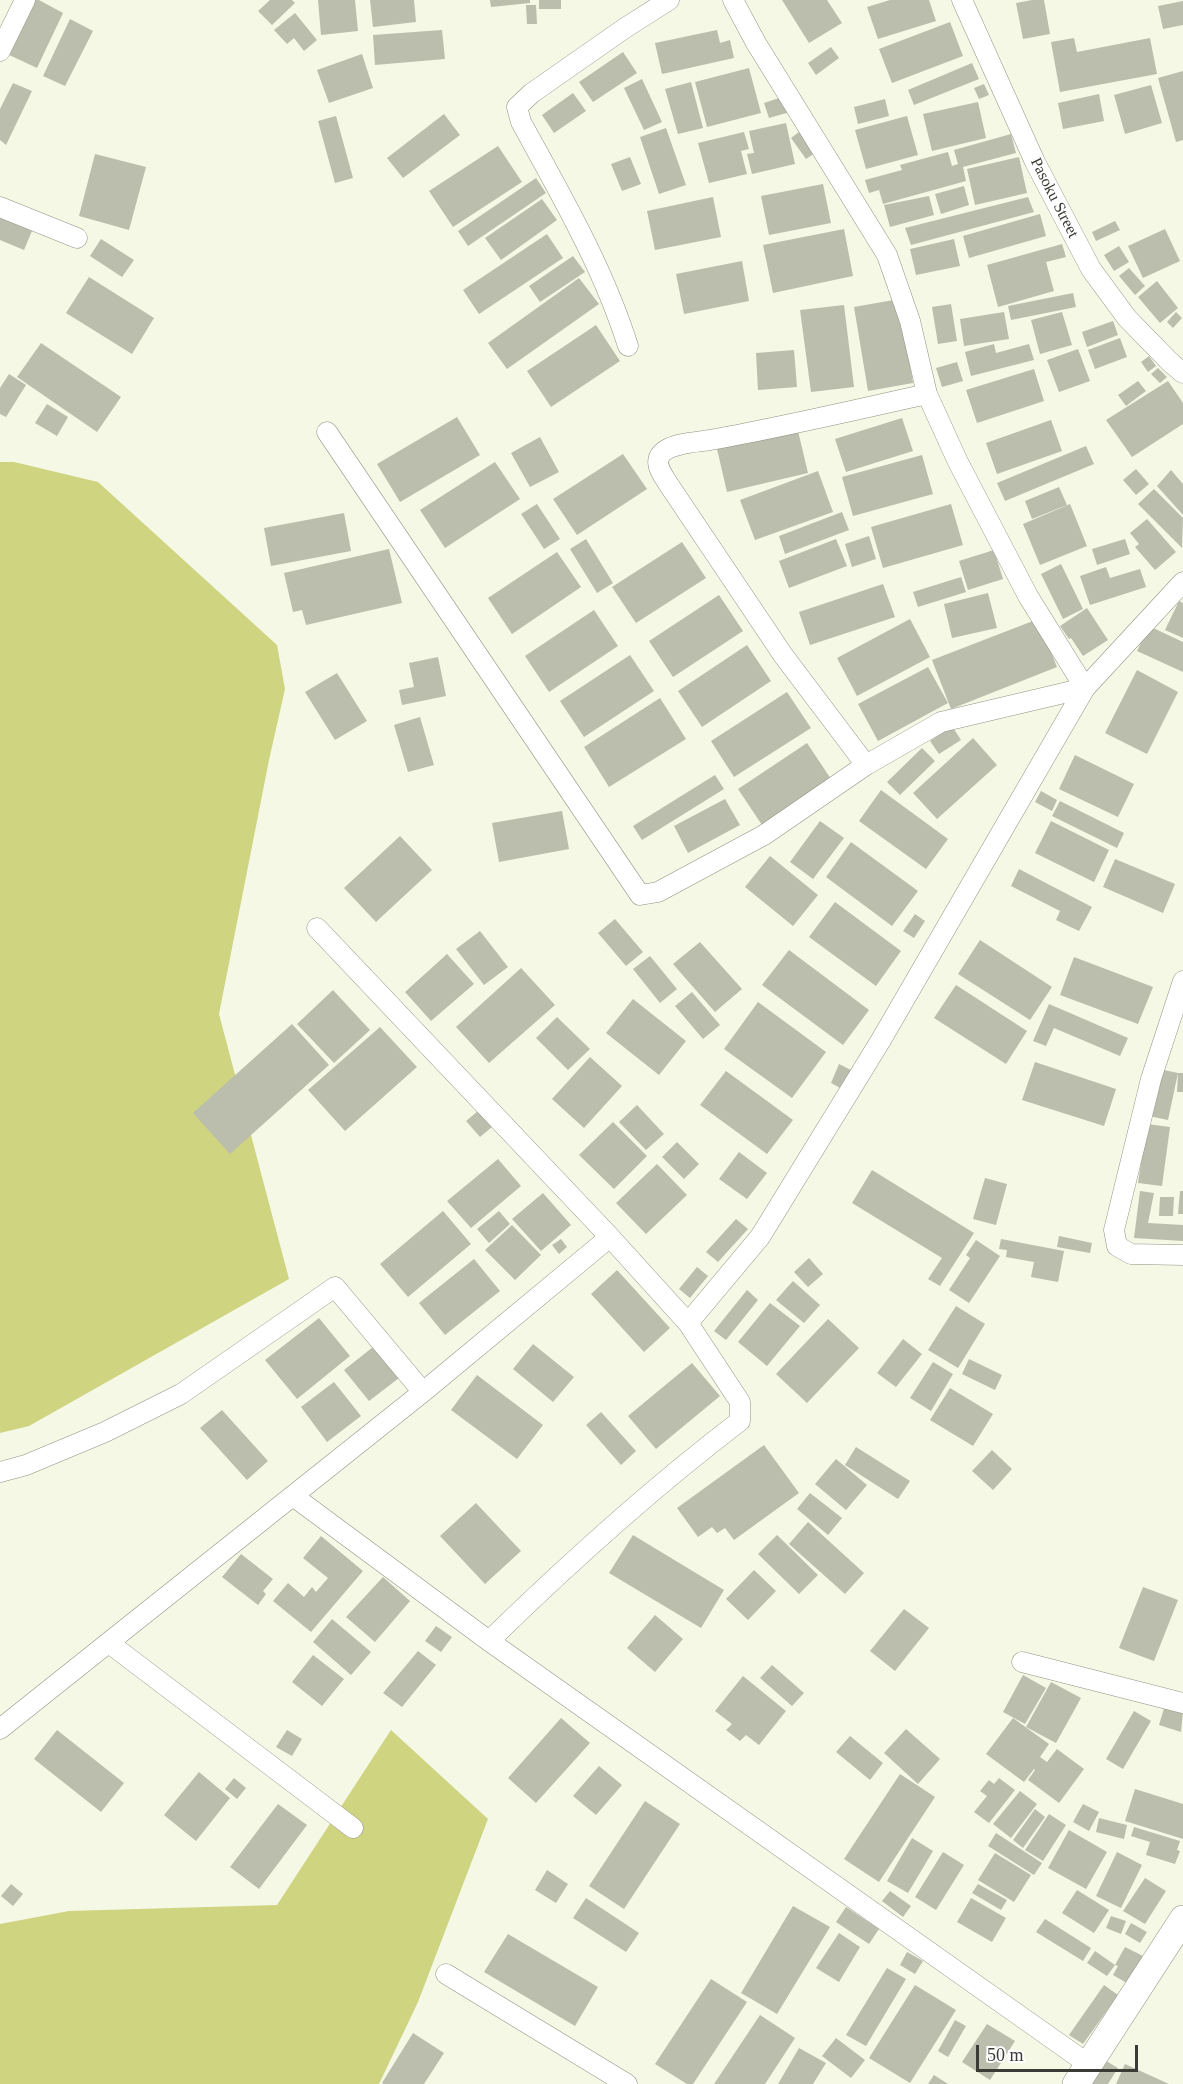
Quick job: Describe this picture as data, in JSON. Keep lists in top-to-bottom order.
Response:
{
  "streets": {
    "street": ["Pasoku Street"]
  },
  "scale_bar": "50 m"
}
